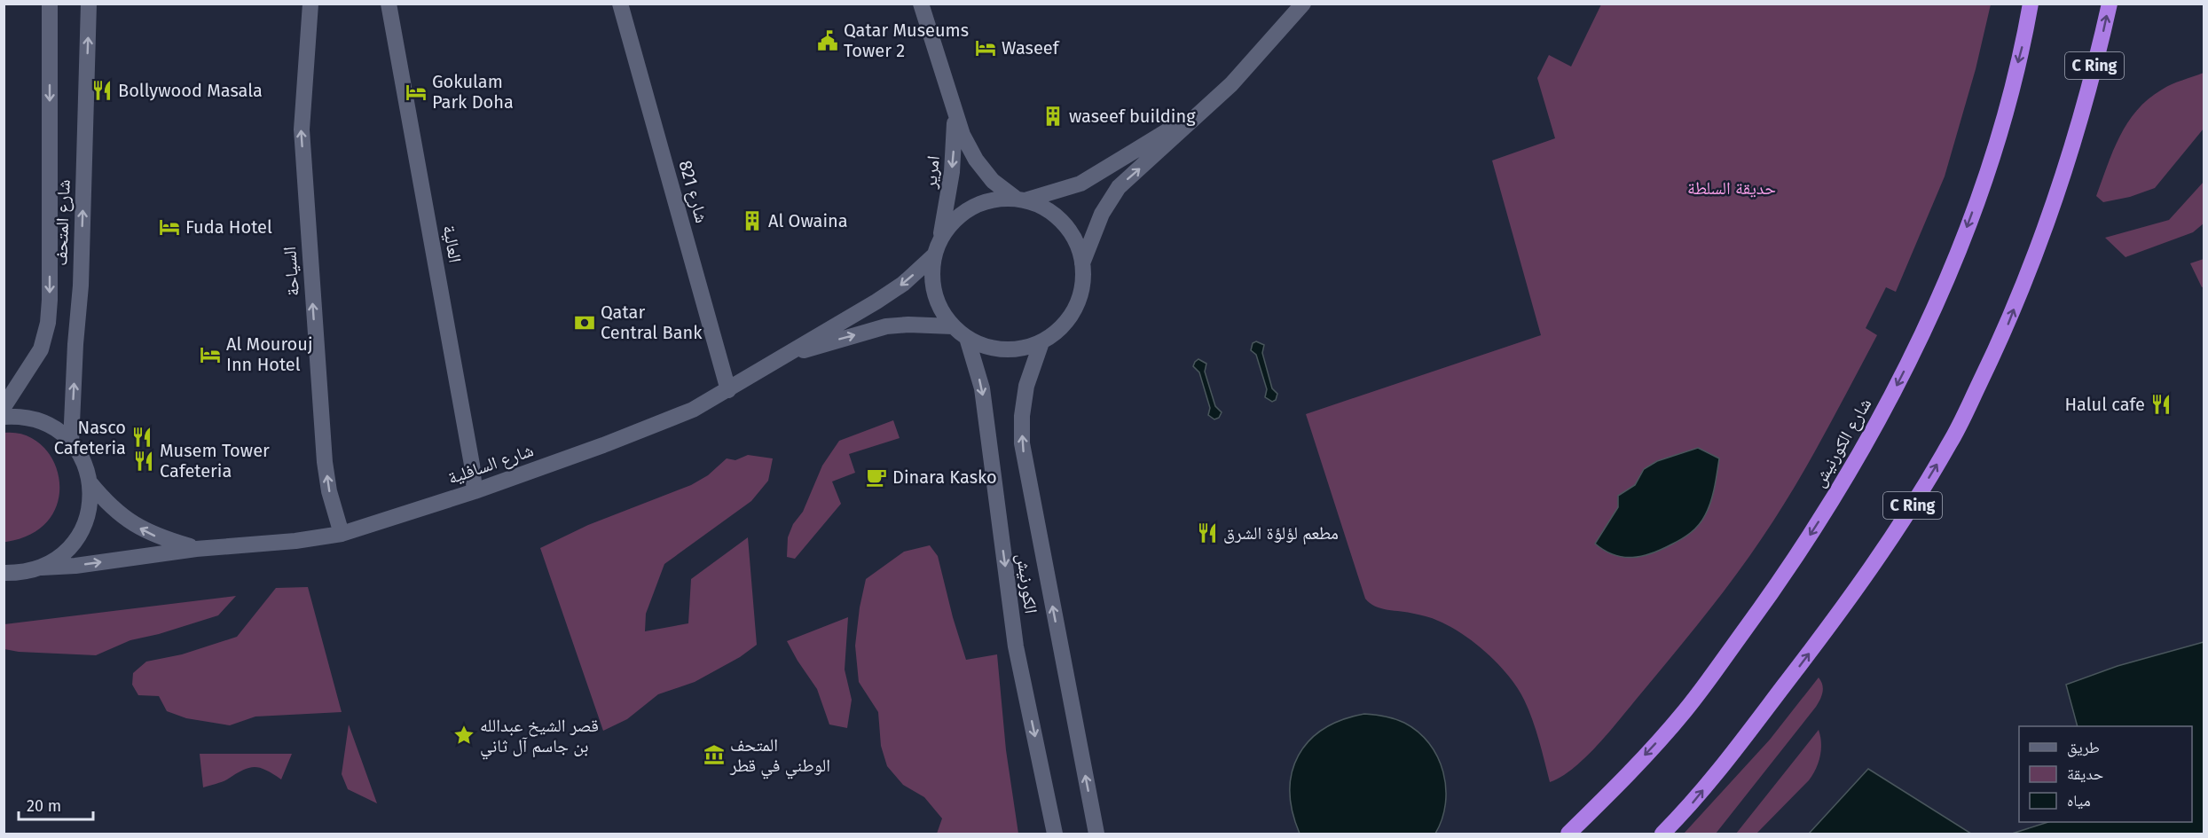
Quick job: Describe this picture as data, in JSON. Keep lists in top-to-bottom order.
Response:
{
  "streets": {
    "highway": ["C Ring", "شارع الكورنيش"],
    "street": [
      "امرير",
      "شارع 821",
      "شارع المتحف",
      "العالية",
      "السياحة",
      "شارع السافلية",
      "الكورنيش"
    ]
  },
  "crossings": [
    ["امرير", "شارع السافلية"],
    ["امرير", "الكورنيش"],
    ["شارع 821", "شارع السافلية"],
    ["العالية", "شارع السافلية"],
    ["السياحة", "شارع السافلية"],
    ["شارع السافلية", "الكورنيش"]
  ],
  "one_way": ["امرير", "السياحة"],
  "parks": ["حديقة السلطة"],
  "places": {
    "public building": ["Qatar Museums Tower 2"],
    "hotel": [
      "Waseef",
      "Gokulam Park Doha",
      "Fuda Hotel",
      "Al Mourouj Inn Hotel"
    ],
    "restaurant": [
      "Bollywood Masala",
      "Halul cafe",
      "Nasco Cafeteria",
      "Musem Tower Cafeteria",
      "مطعم لؤلؤة الشرق"
    ],
    "building": ["waseef building", "Al Owaina"],
    "bank": ["Qatar Central Bank"],
    "cafe": ["Dinara Kasko"],
    "place": ["قصر الشيخ عبدالله بن جاسم آل ثاني"],
    "museum": ["المتحف الوطني في قطر"]
  },
  "legend": ["طريق", "حديقة", "مياه"],
  "scale_bar": "20 m"
}
